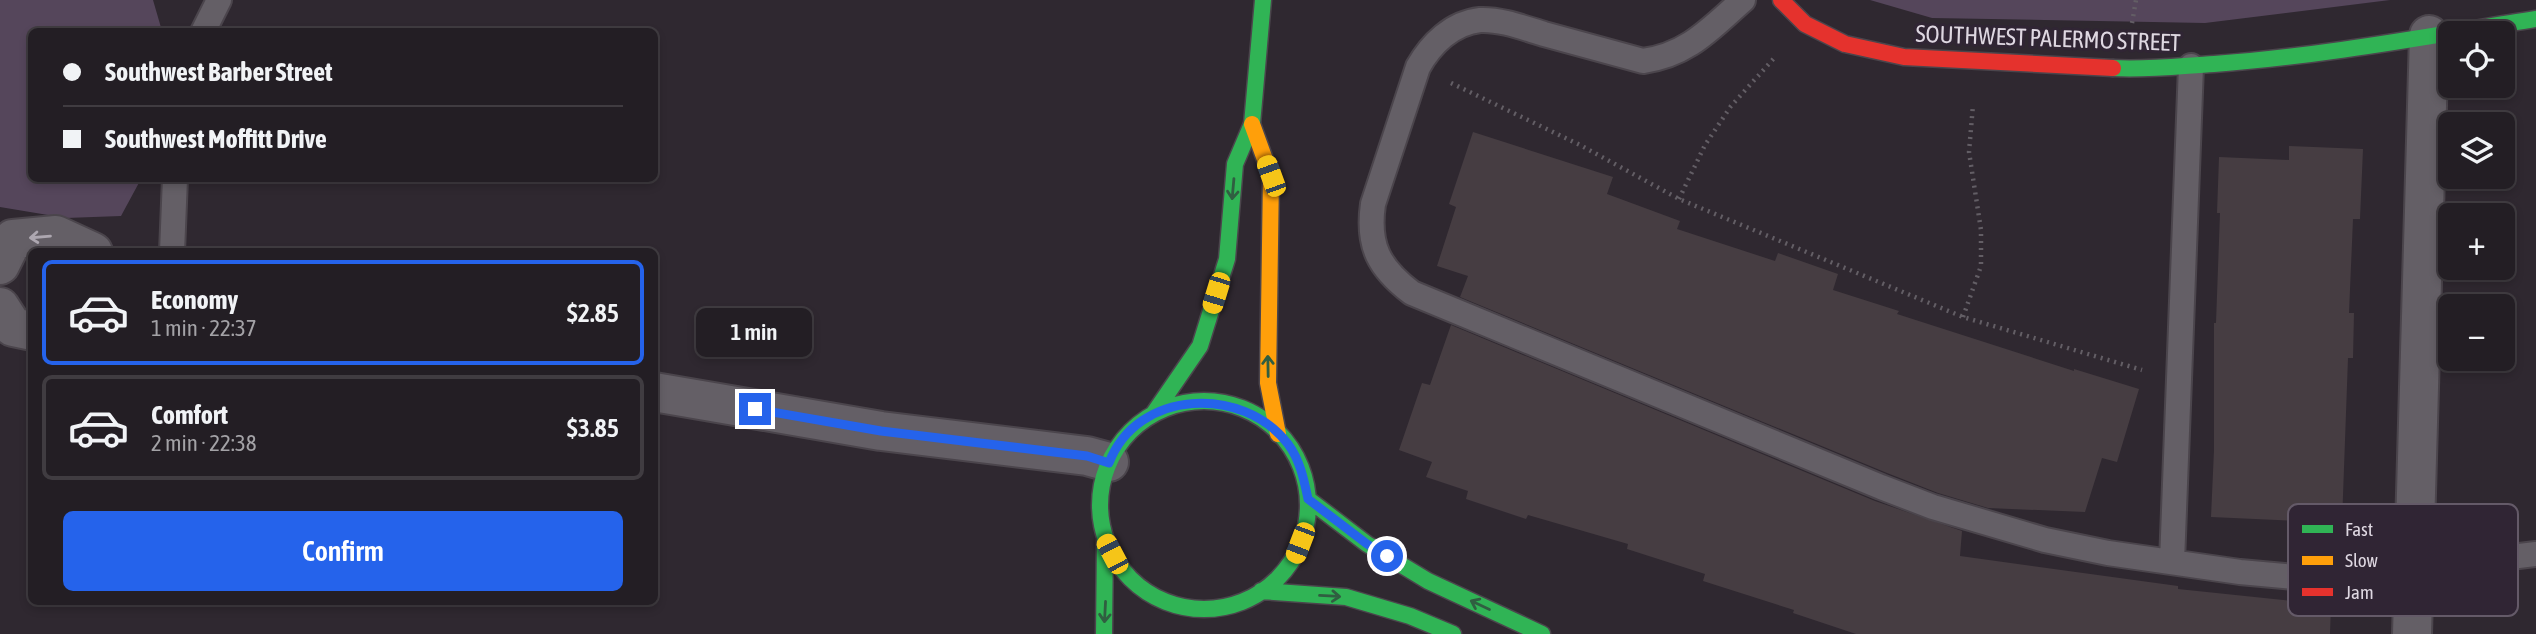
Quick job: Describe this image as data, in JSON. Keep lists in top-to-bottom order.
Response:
{
  "streets": {
    "main road": ["SOUTHWEST PALERMO STREET"]
  },
  "legend": ["Fast", "Slow", "Jam"],
  "page": {
    "map_buttons": ["+", "−"],
    "banner": ["Southwest Barber Street", "Southwest Moffitt Drive"],
    "list": [
      {
        "name": "Economy",
        "note": "1 min · 22:37",
        "value": "$2.85"
      },
      {
        "name": "Comfort",
        "note": "2 min · 22:38",
        "value": "$3.85"
      }
    ],
    "bubble": "1 min",
    "buttons": "Confirm"
  }
}
